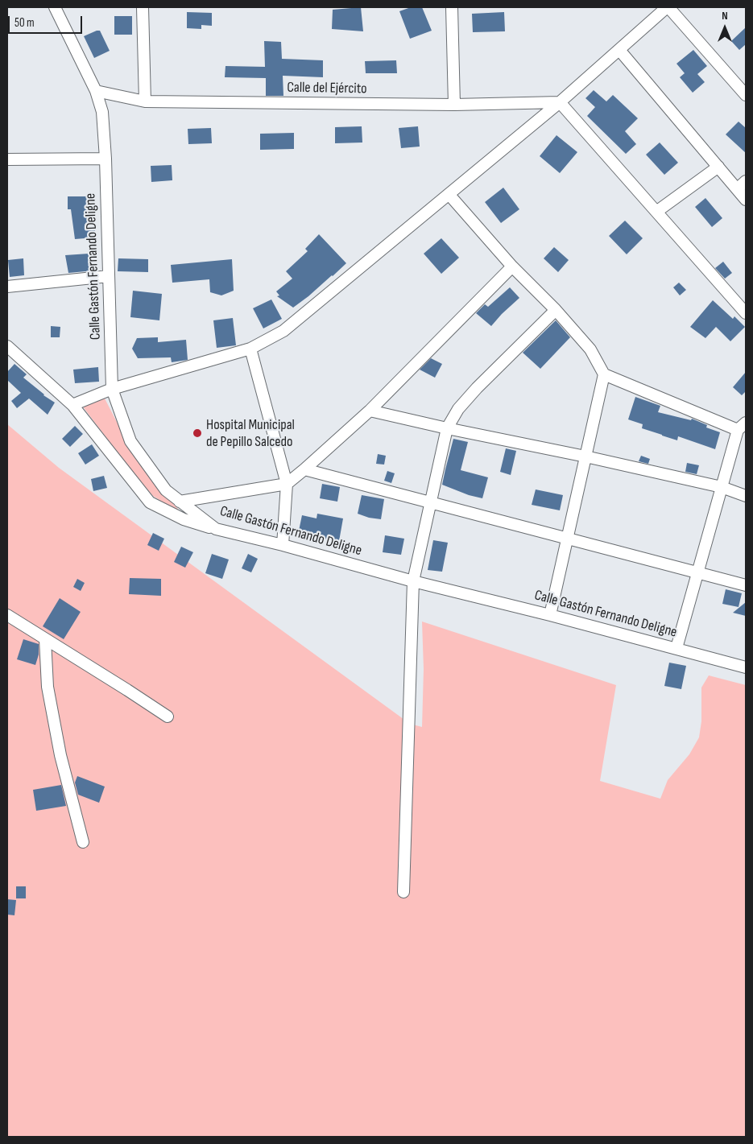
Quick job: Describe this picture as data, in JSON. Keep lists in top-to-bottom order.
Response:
{
  "streets": {
    "street": ["Calle del Ejército", "Calle Gastón Fernando Deligne"]
  },
  "crossings": [
    ["Calle del Ejército", "Calle Gastón Fernando Deligne"]
  ],
  "places": ["Hospital Municipal de Pepillo Salcedo"],
  "scale_bar": "50 m",
  "north": "top"
}
